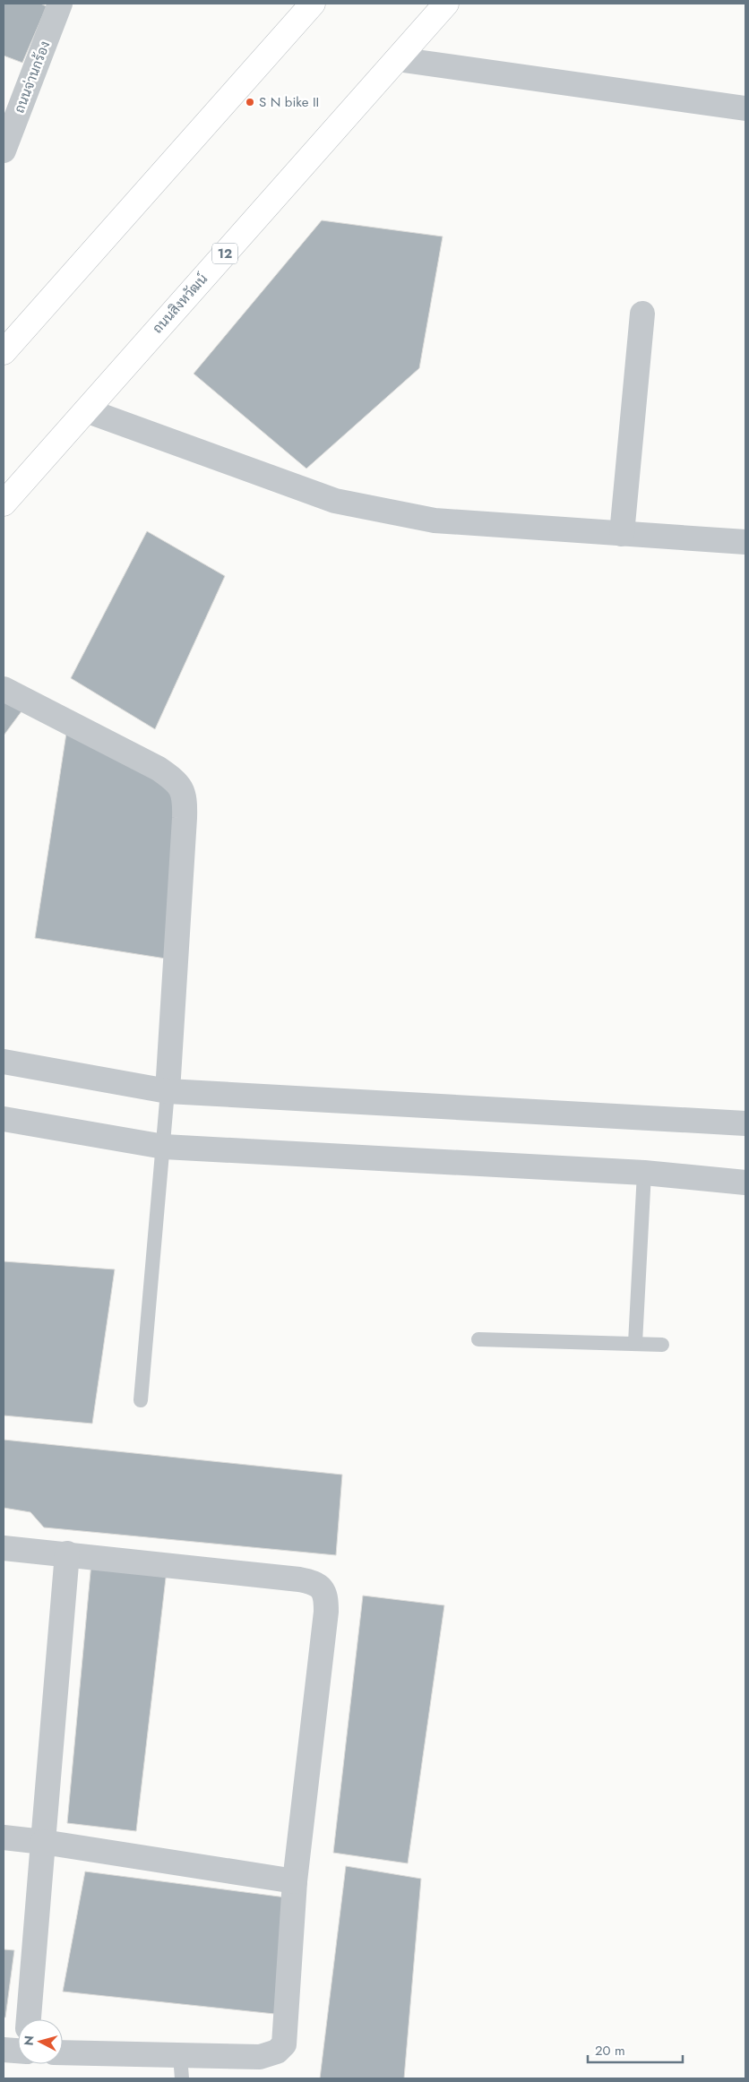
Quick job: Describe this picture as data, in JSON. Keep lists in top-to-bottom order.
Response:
{
  "streets": {
    "main road": ["12", "ถนนสิงหวัฒน์"],
    "street": ["ถนนจ่านกร้อง"]
  },
  "places": ["S N bike II"],
  "scale_bar": "20 m",
  "north": "left"
}
